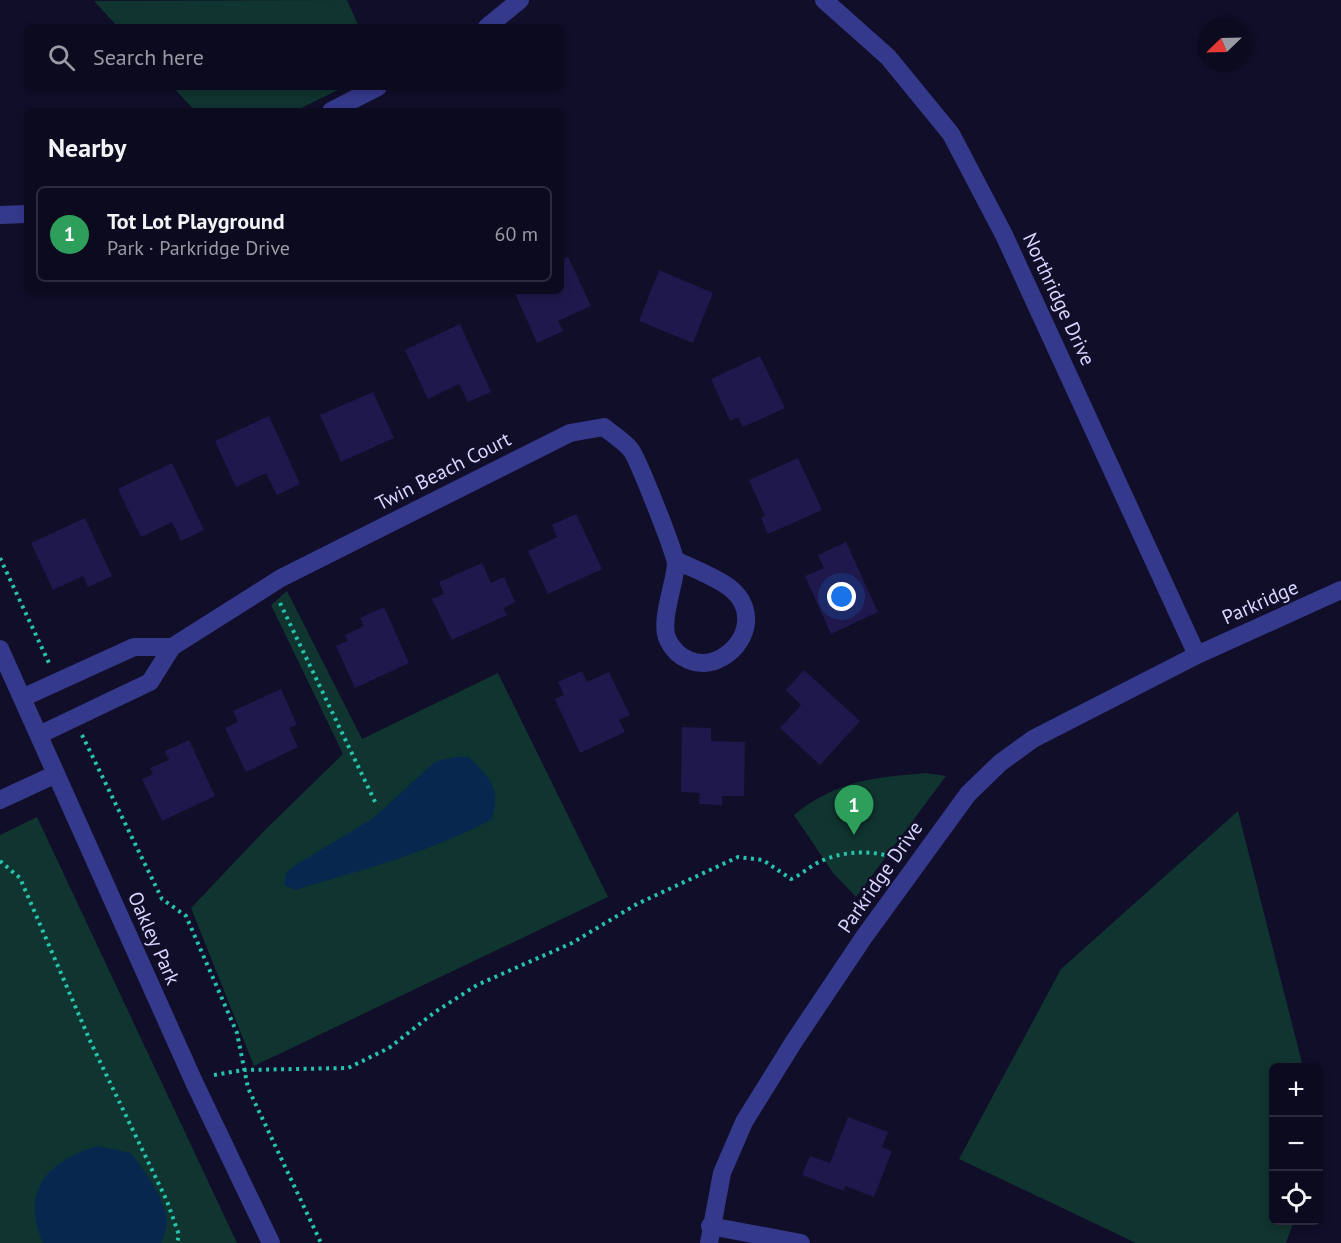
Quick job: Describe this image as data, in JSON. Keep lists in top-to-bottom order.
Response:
{
  "streets": {
    "street": [
      "Northridge Drive",
      "Twin Beach Court",
      "Parkridge",
      "Parkridge Drive",
      "Oakley Park"
    ]
  },
  "crossings": [
    ["Northridge Drive", "Parkridge"],
    ["Northridge Drive", "Parkridge Drive"],
    ["Twin Beach Court", "Oakley Park"],
    ["Parkridge", "Parkridge Drive"]
  ],
  "north": "bottom left",
  "page": {
    "search": "Search here",
    "heading": "Nearby",
    "list": [
      {
        "mark": "1",
        "name": "Tot Lot Playground",
        "note": "Park · Parkridge Drive",
        "value": "60 m"
      }
    ],
    "pins": "1",
    "map_buttons": ["+", "−"]
  }
}
